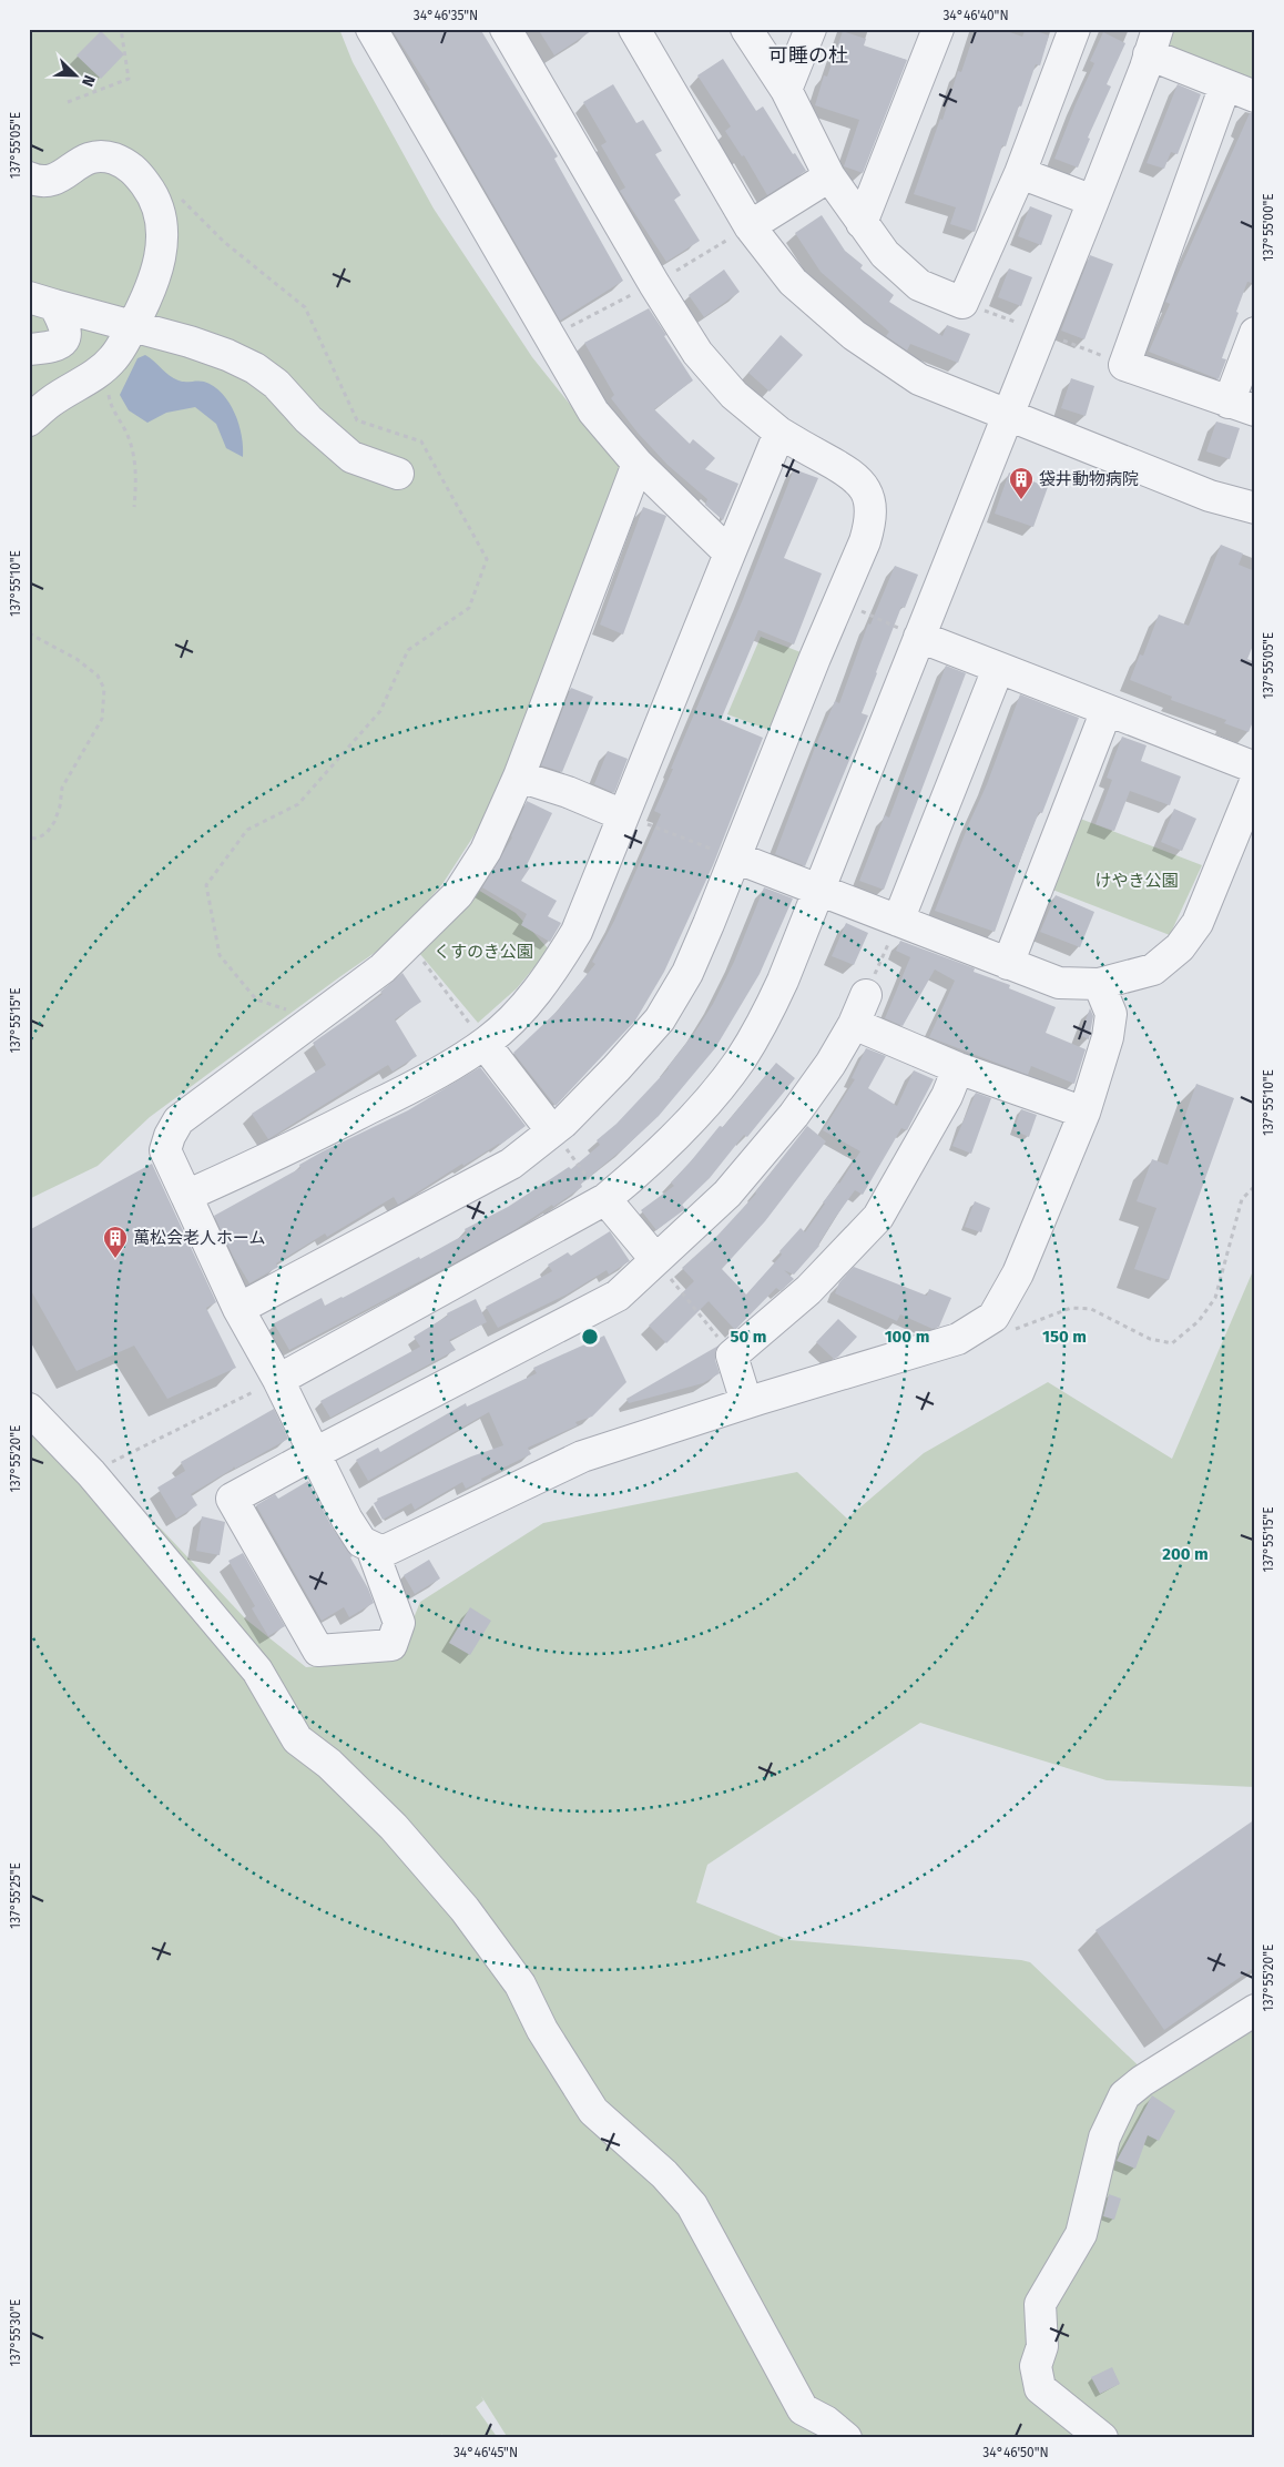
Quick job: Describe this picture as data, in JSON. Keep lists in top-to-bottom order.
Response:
{
  "districts": ["可睡の杜"],
  "parks": ["けやき公園", "くすのき公園"],
  "places": {
    "building": ["袋井動物病院", "萬松会老人ホーム"]
  },
  "north": "bottom right",
  "coordinates": [
    "34°46'35\"N",
    "34°46'40\"N",
    "137°55'05\"E",
    "137°55'00\"E",
    "137°55'10\"E",
    "137°55'15\"E",
    "137°55'20\"E",
    "137°55'25\"E",
    "137°55'30\"E",
    "34°46'45\"N",
    "34°46'50\"N"
  ],
  "rings": [
    "50 m",
    "100 m",
    "150 m",
    "200 m"
  ]
}
